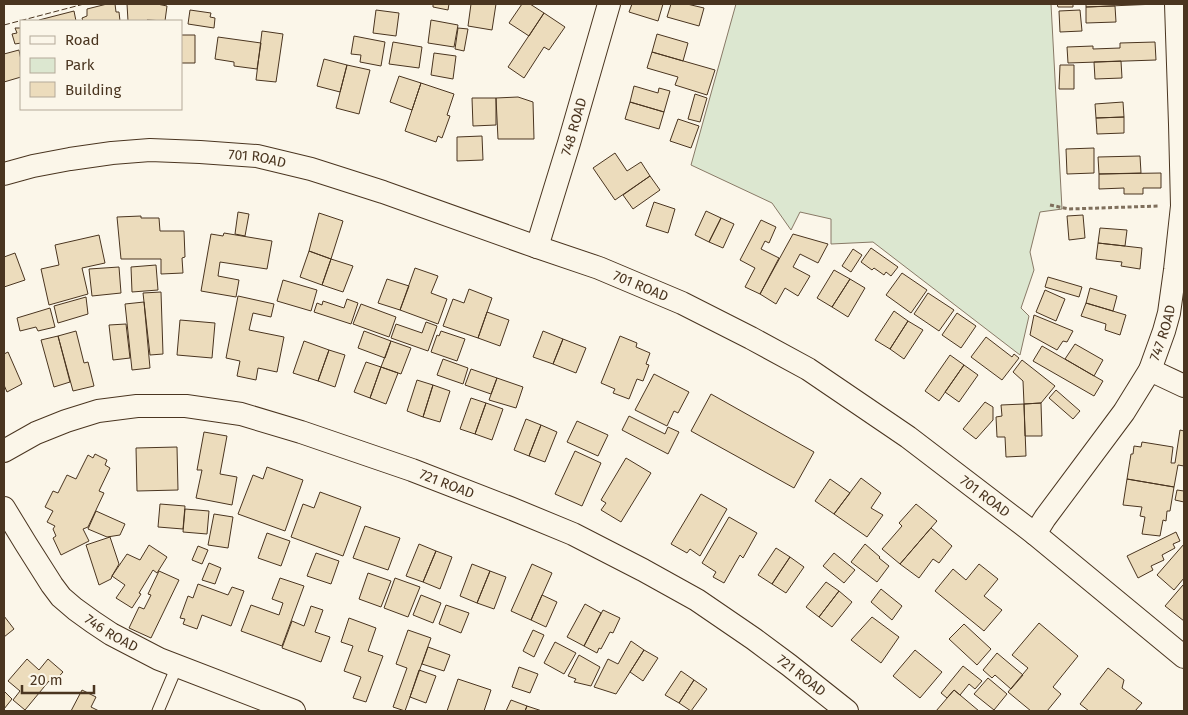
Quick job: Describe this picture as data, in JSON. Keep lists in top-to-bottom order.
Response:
{
  "streets": {
    "street": [
      "748 ROAD",
      "701 ROAD",
      "747 ROAD",
      "721 ROAD",
      "746 ROAD"
    ]
  },
  "crossings": [
    ["748 ROAD", "701 ROAD"],
    ["701 ROAD", "747 ROAD"]
  ],
  "legend": ["Road", "Park", "Building"],
  "scale_bar": "20 m"
}
